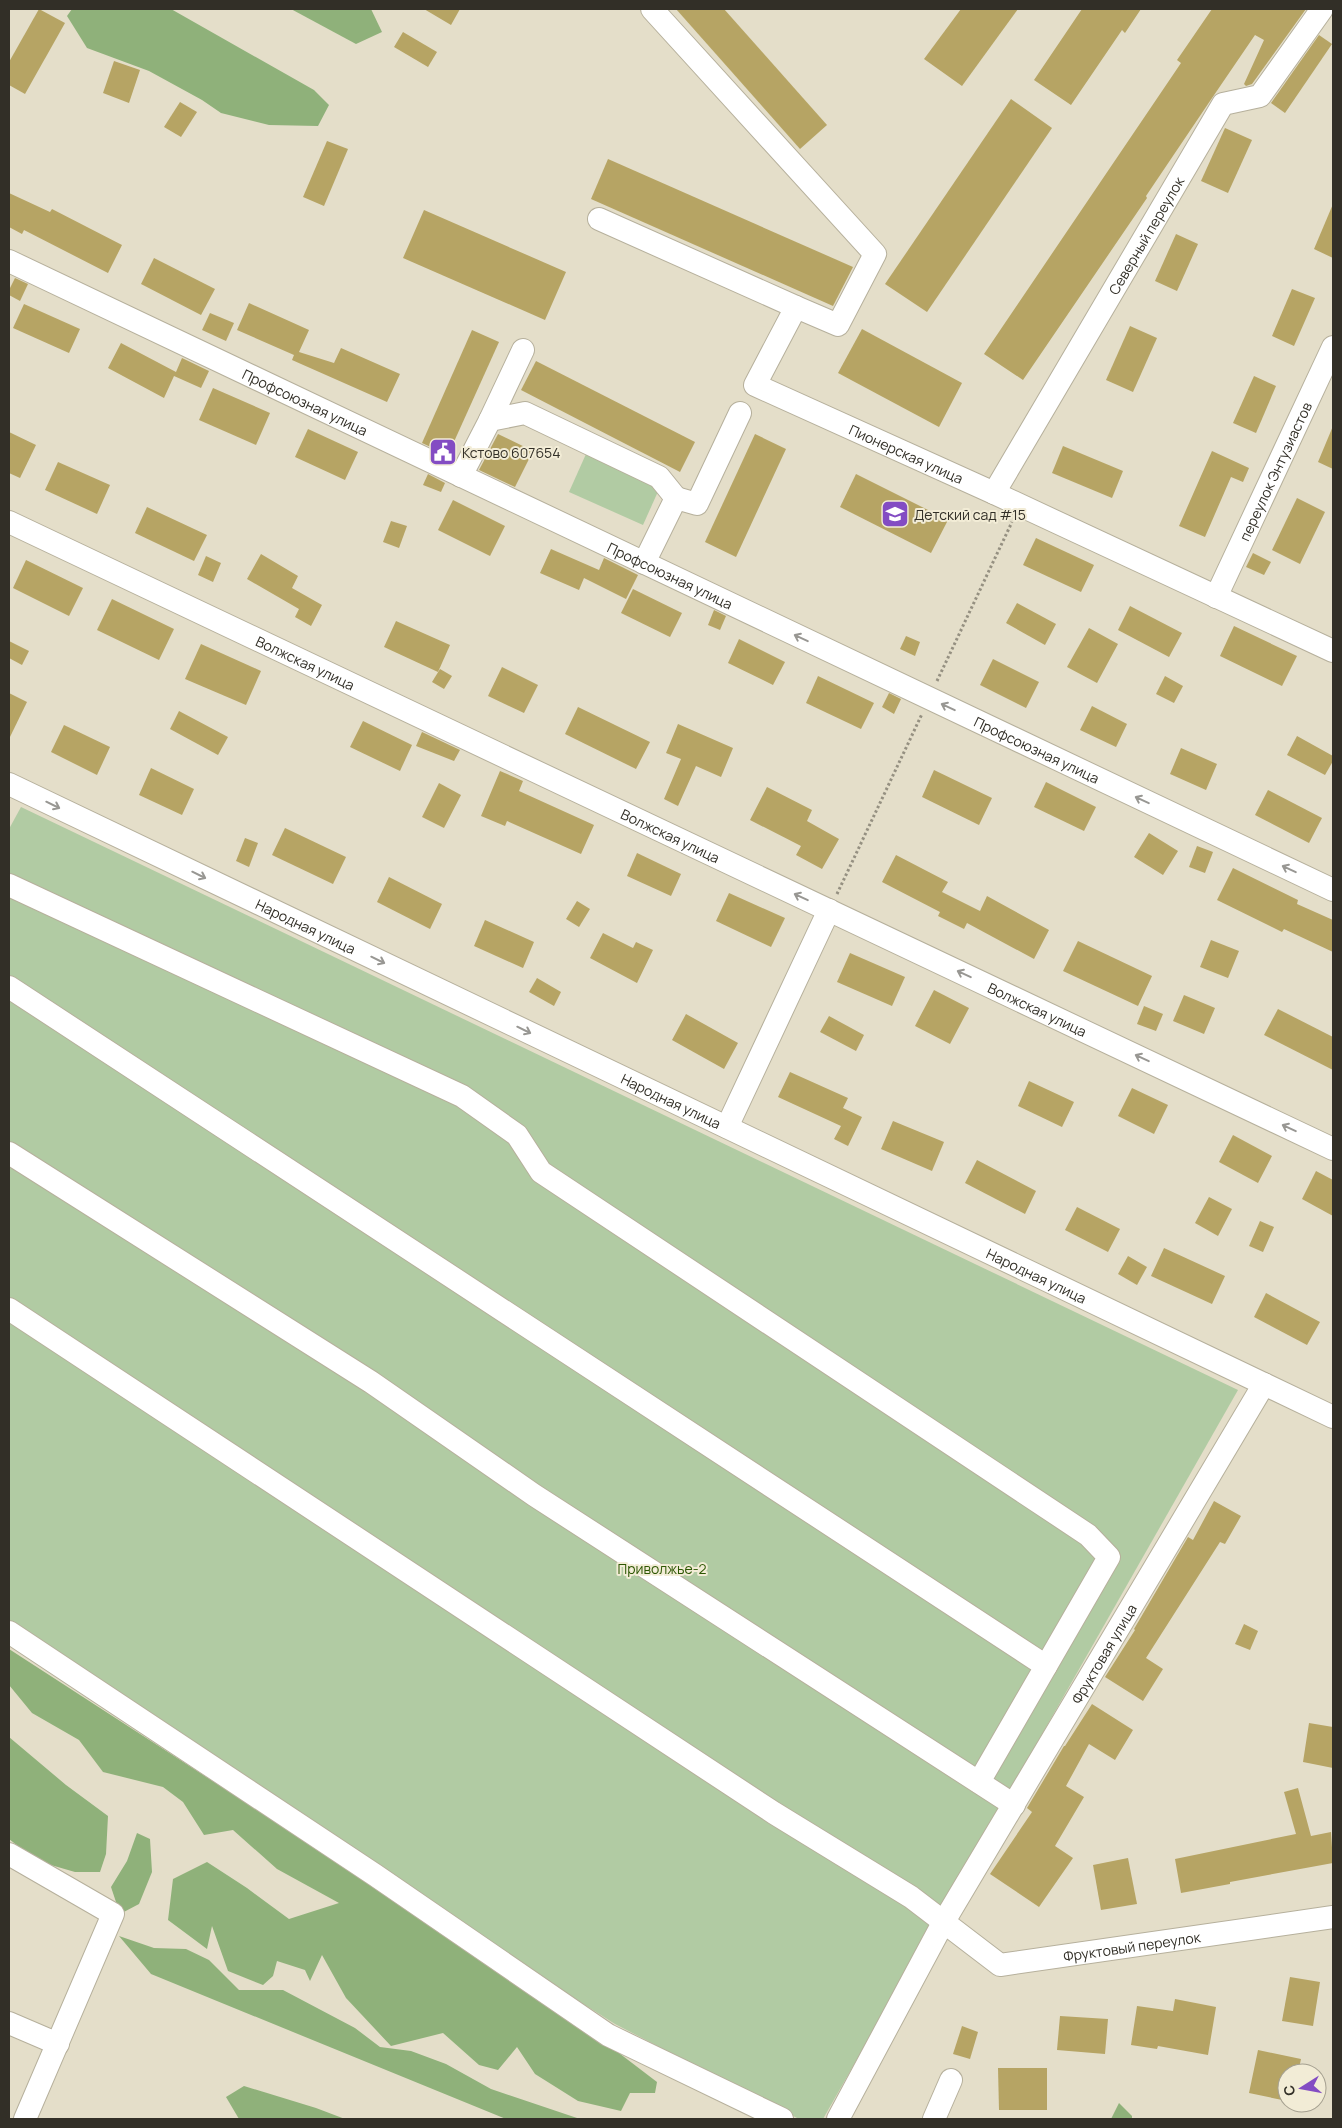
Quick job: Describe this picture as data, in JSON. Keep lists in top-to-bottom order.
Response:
{
  "streets": {
    "street": [
      "Северный переулок",
      "Профсоюзная улица",
      "Пионерская улица",
      "переулок Энтузиастов",
      "Волжская улица",
      "Народная улица",
      "Фруктовая улица",
      "Фруктовый переулок"
    ]
  },
  "crossings": [
    ["Северный переулок", "Пионерская улица"],
    ["Пионерская улица", "переулок Энтузиастов"],
    ["Народная улица", "Фруктовая улица"],
    ["Фруктовая улица", "Фруктовый переулок"]
  ],
  "one_way": ["Профсоюзная улица", "Волжская улица", "Народная улица"],
  "parks": ["Приволжье-2"],
  "places": {
    "public building": ["Кстово 607654"],
    "school or university": ["Детский сад #15"]
  },
  "north": "left"
}
